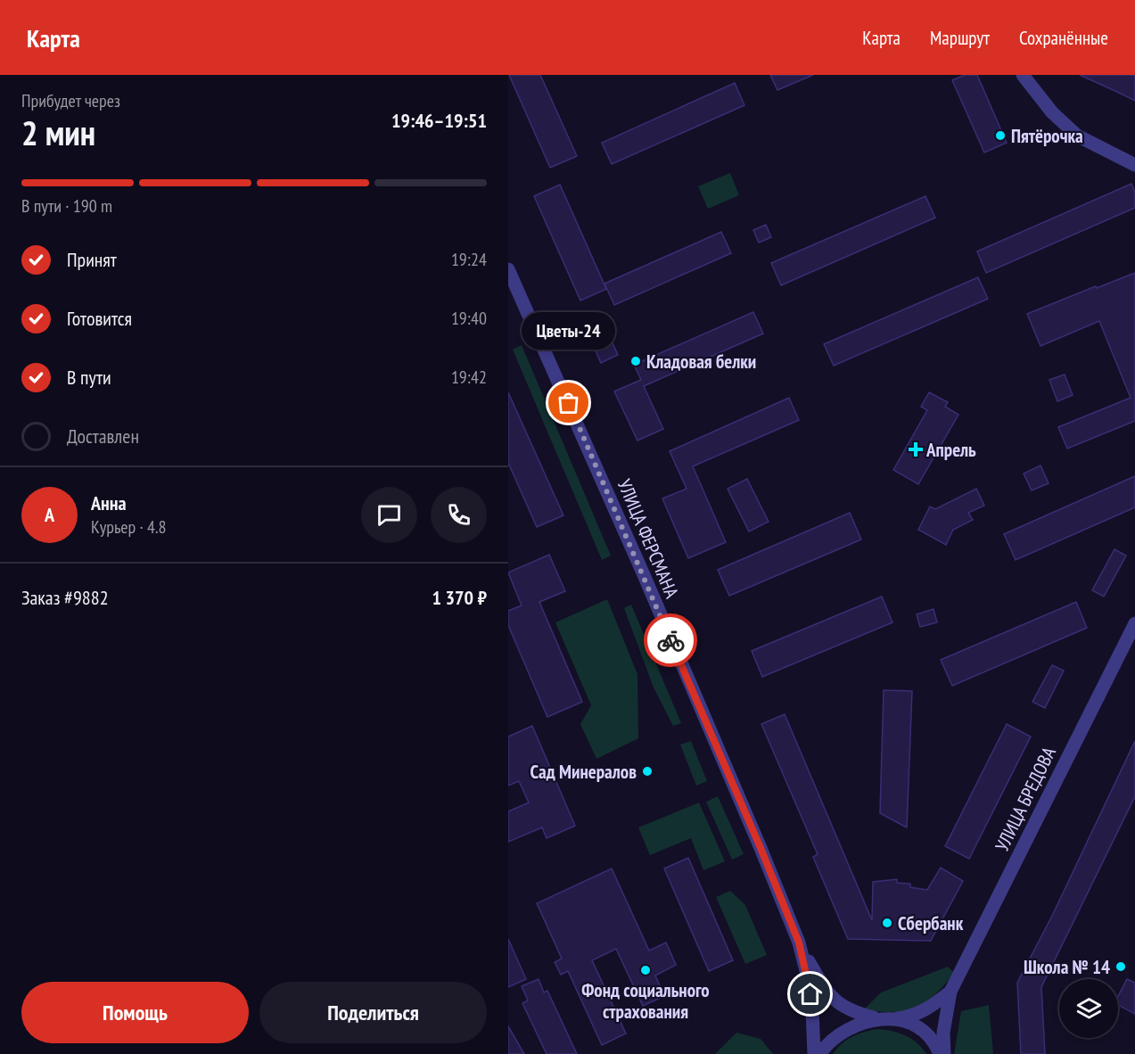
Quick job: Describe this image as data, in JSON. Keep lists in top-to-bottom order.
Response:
{
  "streets": {
    "street": ["УЛИЦА ФЕРСМАНА", "УЛИЦА БРЕДОВА"]
  },
  "places": {
    "other": [
      "Пятёрочка",
      "Кладовая белки",
      "Цветы-24",
      "Сад Минералов",
      "Сбербанк",
      "Школа № 14",
      "Фонд социального страхования"
    ],
    "health": ["Апрель"]
  },
  "page": {
    "header": "Карта",
    "nav": ["Карта", "Маршрут", "Сохранённые"],
    "heading": ["2 мин", "Прибудет через", "19:46–19:51"],
    "panel": [
      "Анна",
      "Курьер · 4.8",
      "Заказ #9882",
      "1 370 ₽"
    ],
    "bar": "В пути · 190 m",
    "list": [
      ["Принят", "19:24"],
      ["Готовится", "19:40"],
      ["В пути", "19:42"],
      "Доставлен"
    ],
    "bubble": "Цветы-24",
    "round": "А",
    "buttons": ["Помощь", "Поделиться"]
  }
}
